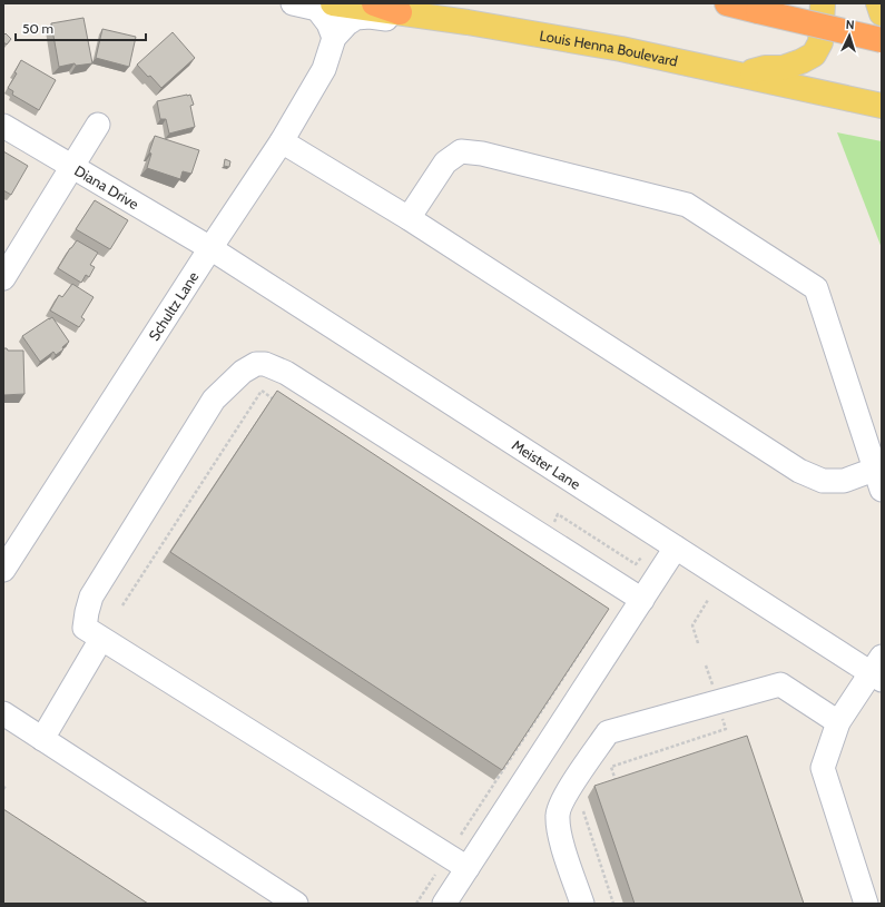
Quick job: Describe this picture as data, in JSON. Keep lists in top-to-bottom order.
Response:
{
  "streets": {
    "main road": ["Louis Henna Boulevard"],
    "street": ["Diana Drive", "Schultz Lane", "Meister Lane"]
  },
  "crossings": [
    ["Louis Henna Boulevard", "Schultz Lane"],
    ["Diana Drive", "Schultz Lane"],
    ["Diana Drive", "Meister Lane"],
    ["Schultz Lane", "Meister Lane"]
  ],
  "scale_bar": "50 m",
  "north": "top"
}
